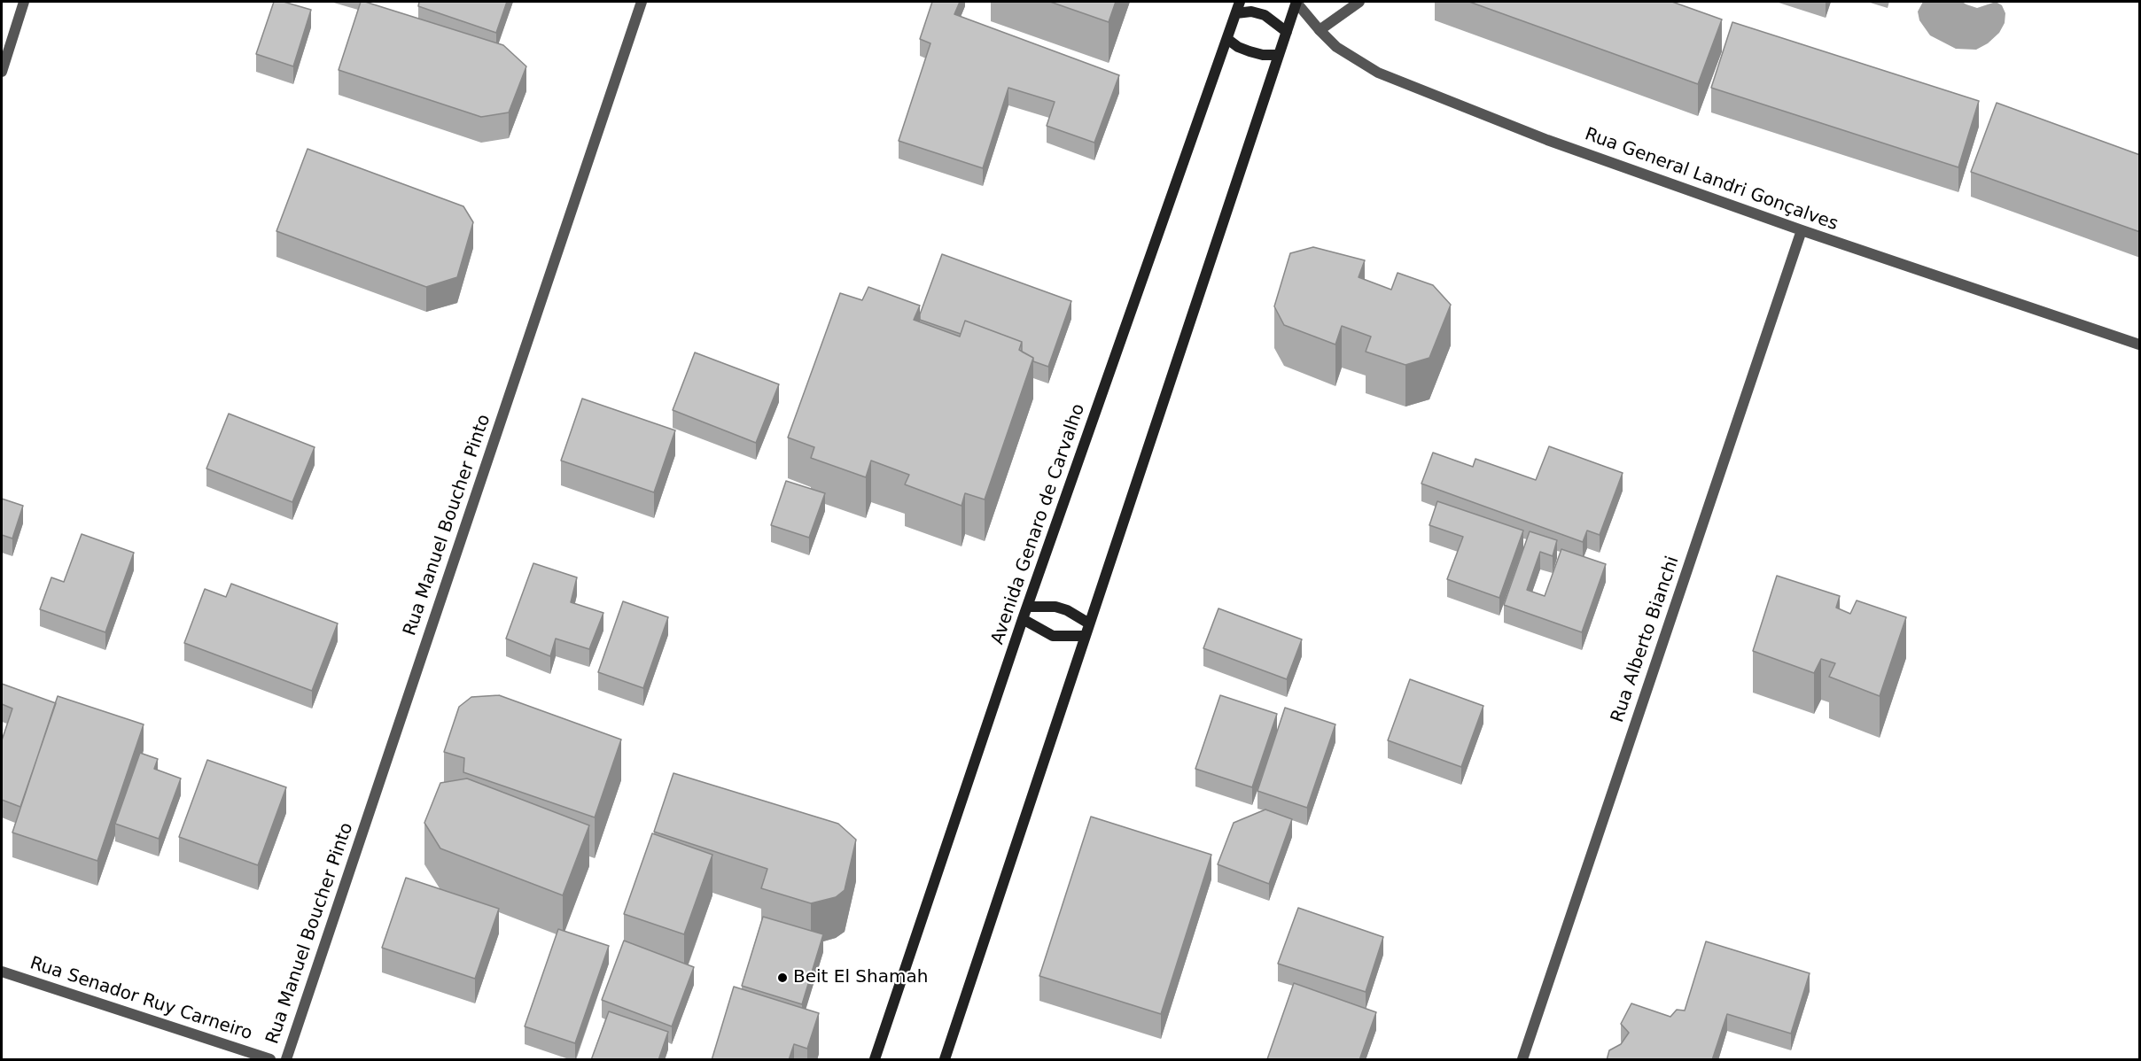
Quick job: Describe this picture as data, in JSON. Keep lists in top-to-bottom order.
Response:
{
  "streets": {
    "street": [
      "Rua General Landri Gonçalves",
      "Avenida Genaro de Carvalho",
      "Rua Manuel Boucher Pinto",
      "Rua Alberto Bianchi",
      "Rua Senador Ruy Carneiro"
    ]
  },
  "crossings": [
    ["Rua General Landri Gonçalves", "Rua Alberto Bianchi"]
  ],
  "places": ["Beit El Shamah"]
}
